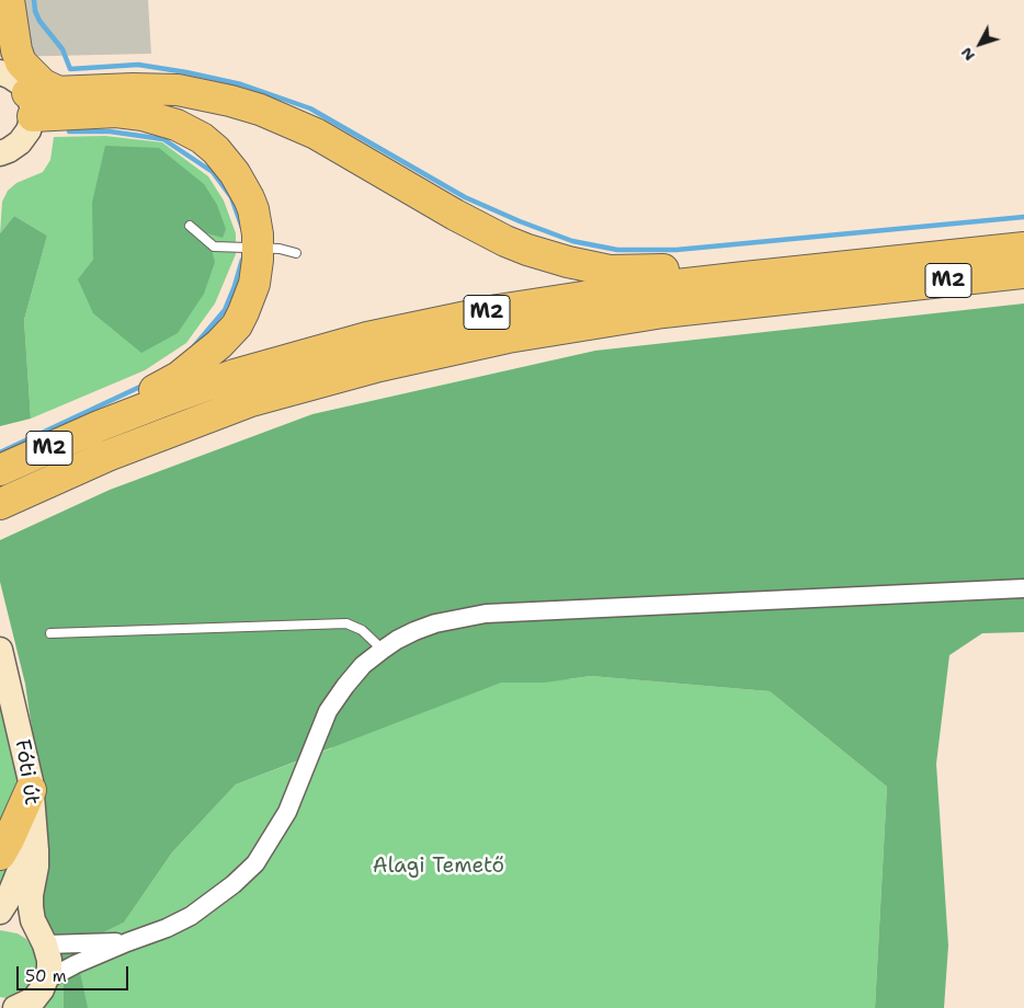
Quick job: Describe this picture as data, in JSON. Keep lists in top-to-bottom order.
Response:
{
  "streets": {
    "highway": ["M2"],
    "main road": ["Fóti út"]
  },
  "parks": ["Alagi Temető"],
  "scale_bar": "50 m",
  "north": "bottom left"
}
